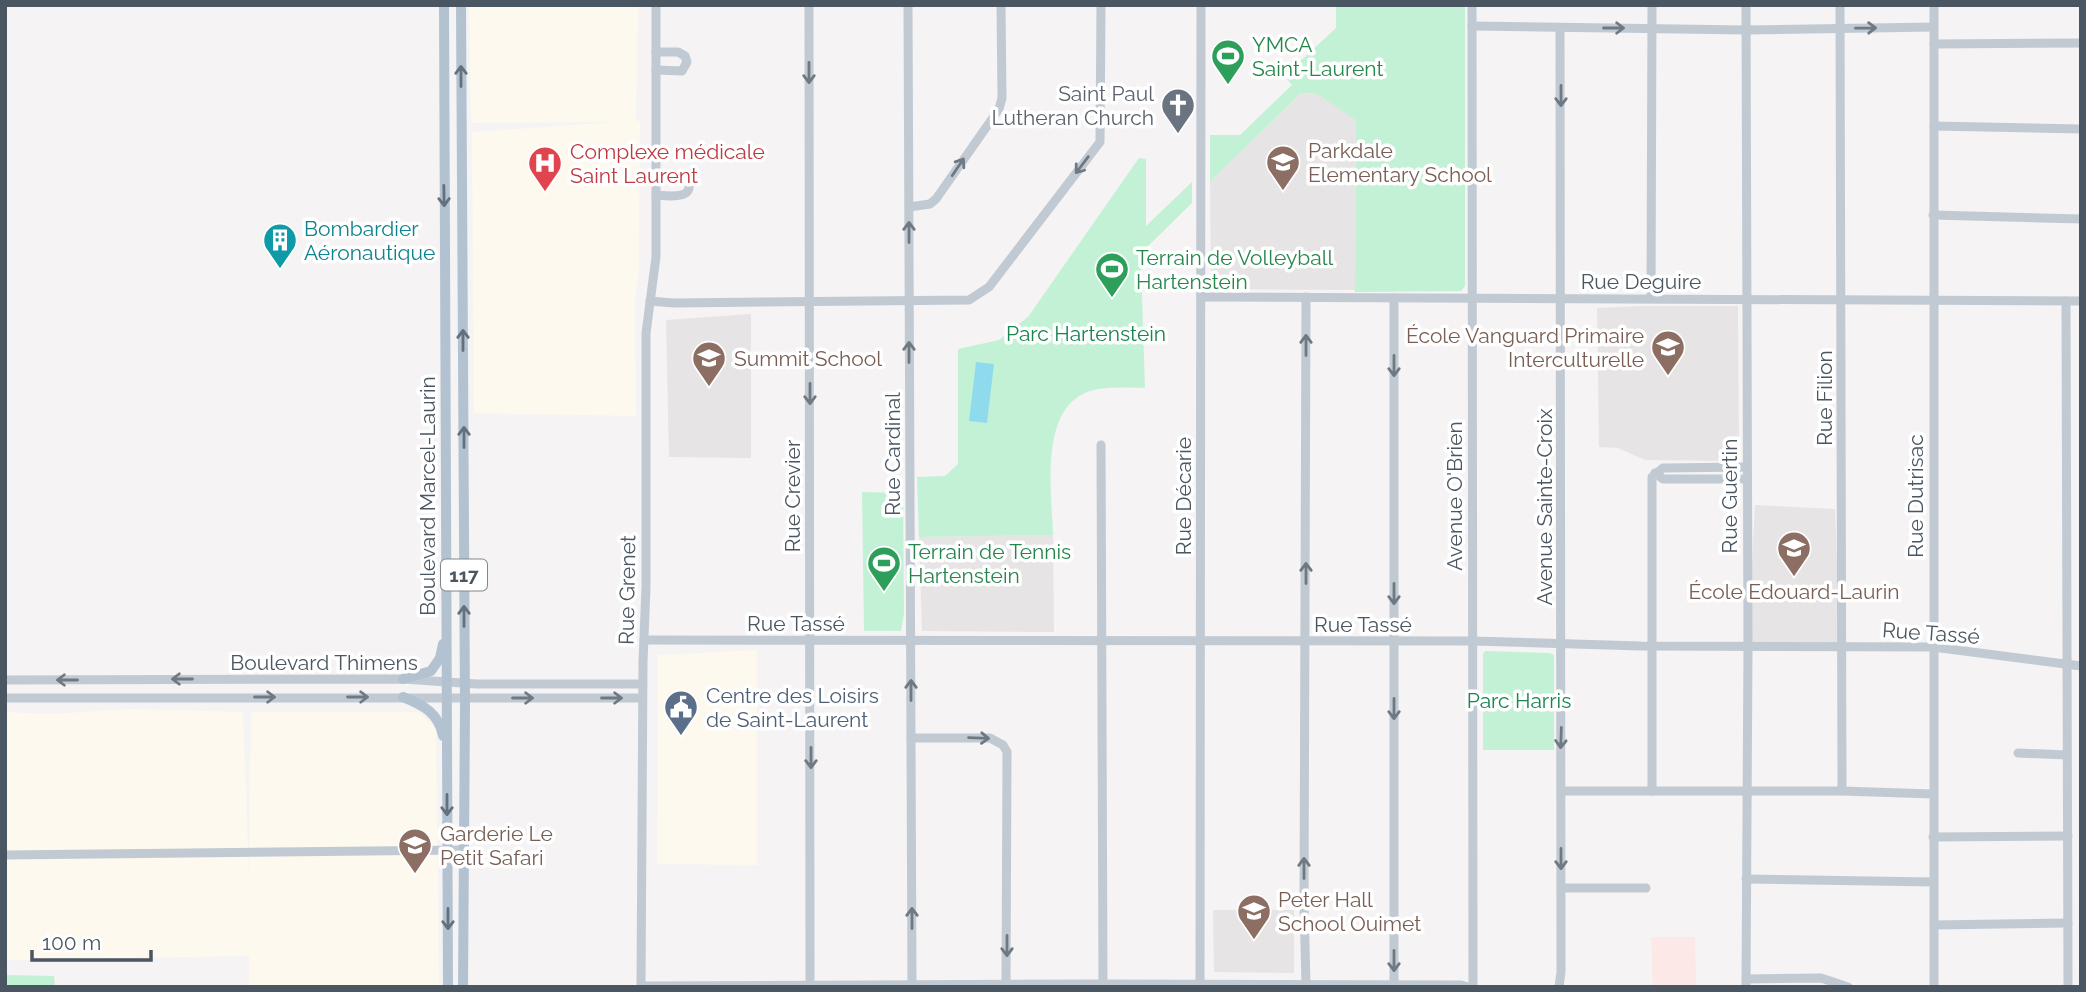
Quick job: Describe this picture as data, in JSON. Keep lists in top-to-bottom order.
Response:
{
  "streets": {
    "main road": ["Boulevard Marcel-Laurin", "117"],
    "street": [
      "Rue Deguire",
      "Rue Filion",
      "Rue Cardinal",
      "Rue Crevier",
      "Rue Décarie",
      "Avenue O'Brien",
      "Rue Guertin",
      "Rue Dutrisac",
      "Avenue Sainte-Croix",
      "Rue Grenet",
      "Rue Tassé",
      "Boulevard Thimens"
    ]
  },
  "crossings": [
    ["Rue Deguire", "Rue Filion"],
    ["Rue Deguire", "Rue Décarie"],
    ["Rue Deguire", "Avenue O'Brien"],
    ["Rue Deguire", "Rue Guertin"],
    ["Rue Deguire", "Rue Dutrisac"],
    ["Rue Deguire", "Avenue Sainte-Croix"],
    ["Rue Filion", "Rue Tassé"],
    ["Rue Cardinal", "Rue Tassé"],
    ["Boulevard Marcel-Laurin", "Boulevard Thimens"],
    ["Rue Crevier", "Rue Tassé"],
    ["Rue Décarie", "Rue Tassé"],
    ["Avenue O'Brien", "Rue Tassé"],
    ["Rue Guertin", "Rue Tassé"],
    ["Rue Dutrisac", "Rue Tassé"],
    ["Avenue Sainte-Croix", "Rue Tassé"],
    ["Rue Grenet", "Rue Tassé"],
    ["Rue Grenet", "Boulevard Thimens"]
  ],
  "one_way": ["Rue Cardinal", "Rue Crevier", "Avenue Sainte-Croix"],
  "parks": ["Parc Hartenstein", "Parc Harris"],
  "places": {
    "sports": ["YMCA Saint-Laurent", "Terrain de Volleyball Hartenstein", "Terrain de Tennis Hartenstein"],
    "church": ["Saint Paul Lutheran Church"],
    "school or university": [
      "Parkdale Elementary School",
      "École Vanguard Primaire Interculturelle",
      "Summit School",
      "École Edouard-Laurin",
      "Garderie Le Petit Safari",
      "Peter Hall School Ouimet"
    ],
    "hospital": ["Complexe médicale Saint Laurent"],
    "building": ["Bombardier Aéronautique"],
    "public building": ["Centre des Loisirs de Saint-Laurent"]
  },
  "scale_bar": "100 m"
}
